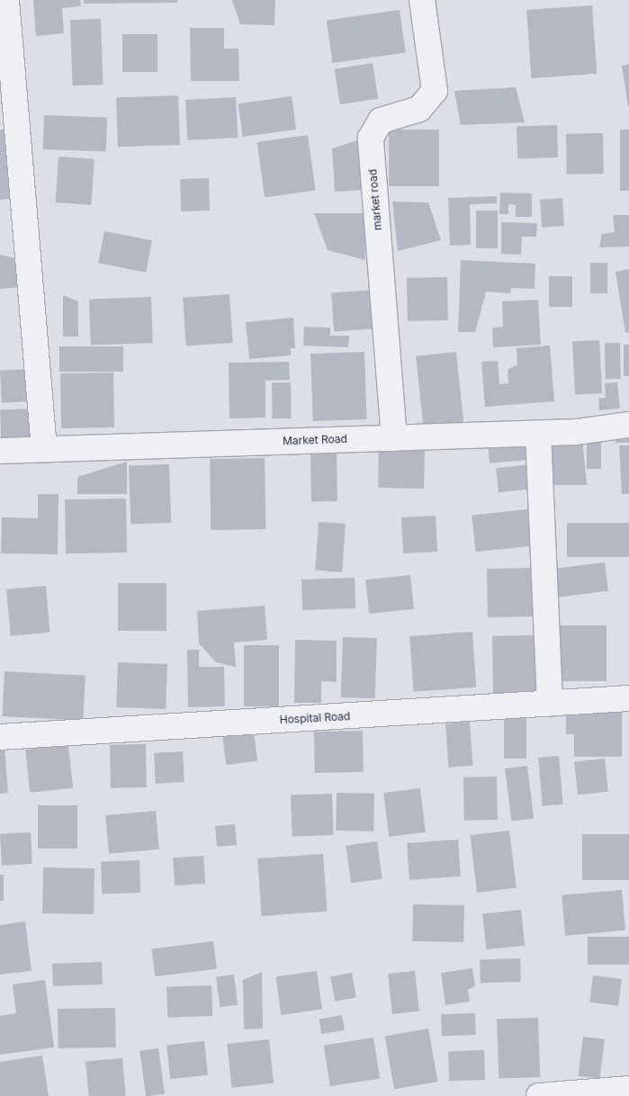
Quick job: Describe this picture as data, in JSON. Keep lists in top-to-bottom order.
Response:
{
  "streets": {
    "street": ["market road", "Market Road", "Hospital Road"]
  },
  "crossings": [
    ["market road", "Market Road"]
  ]
}
